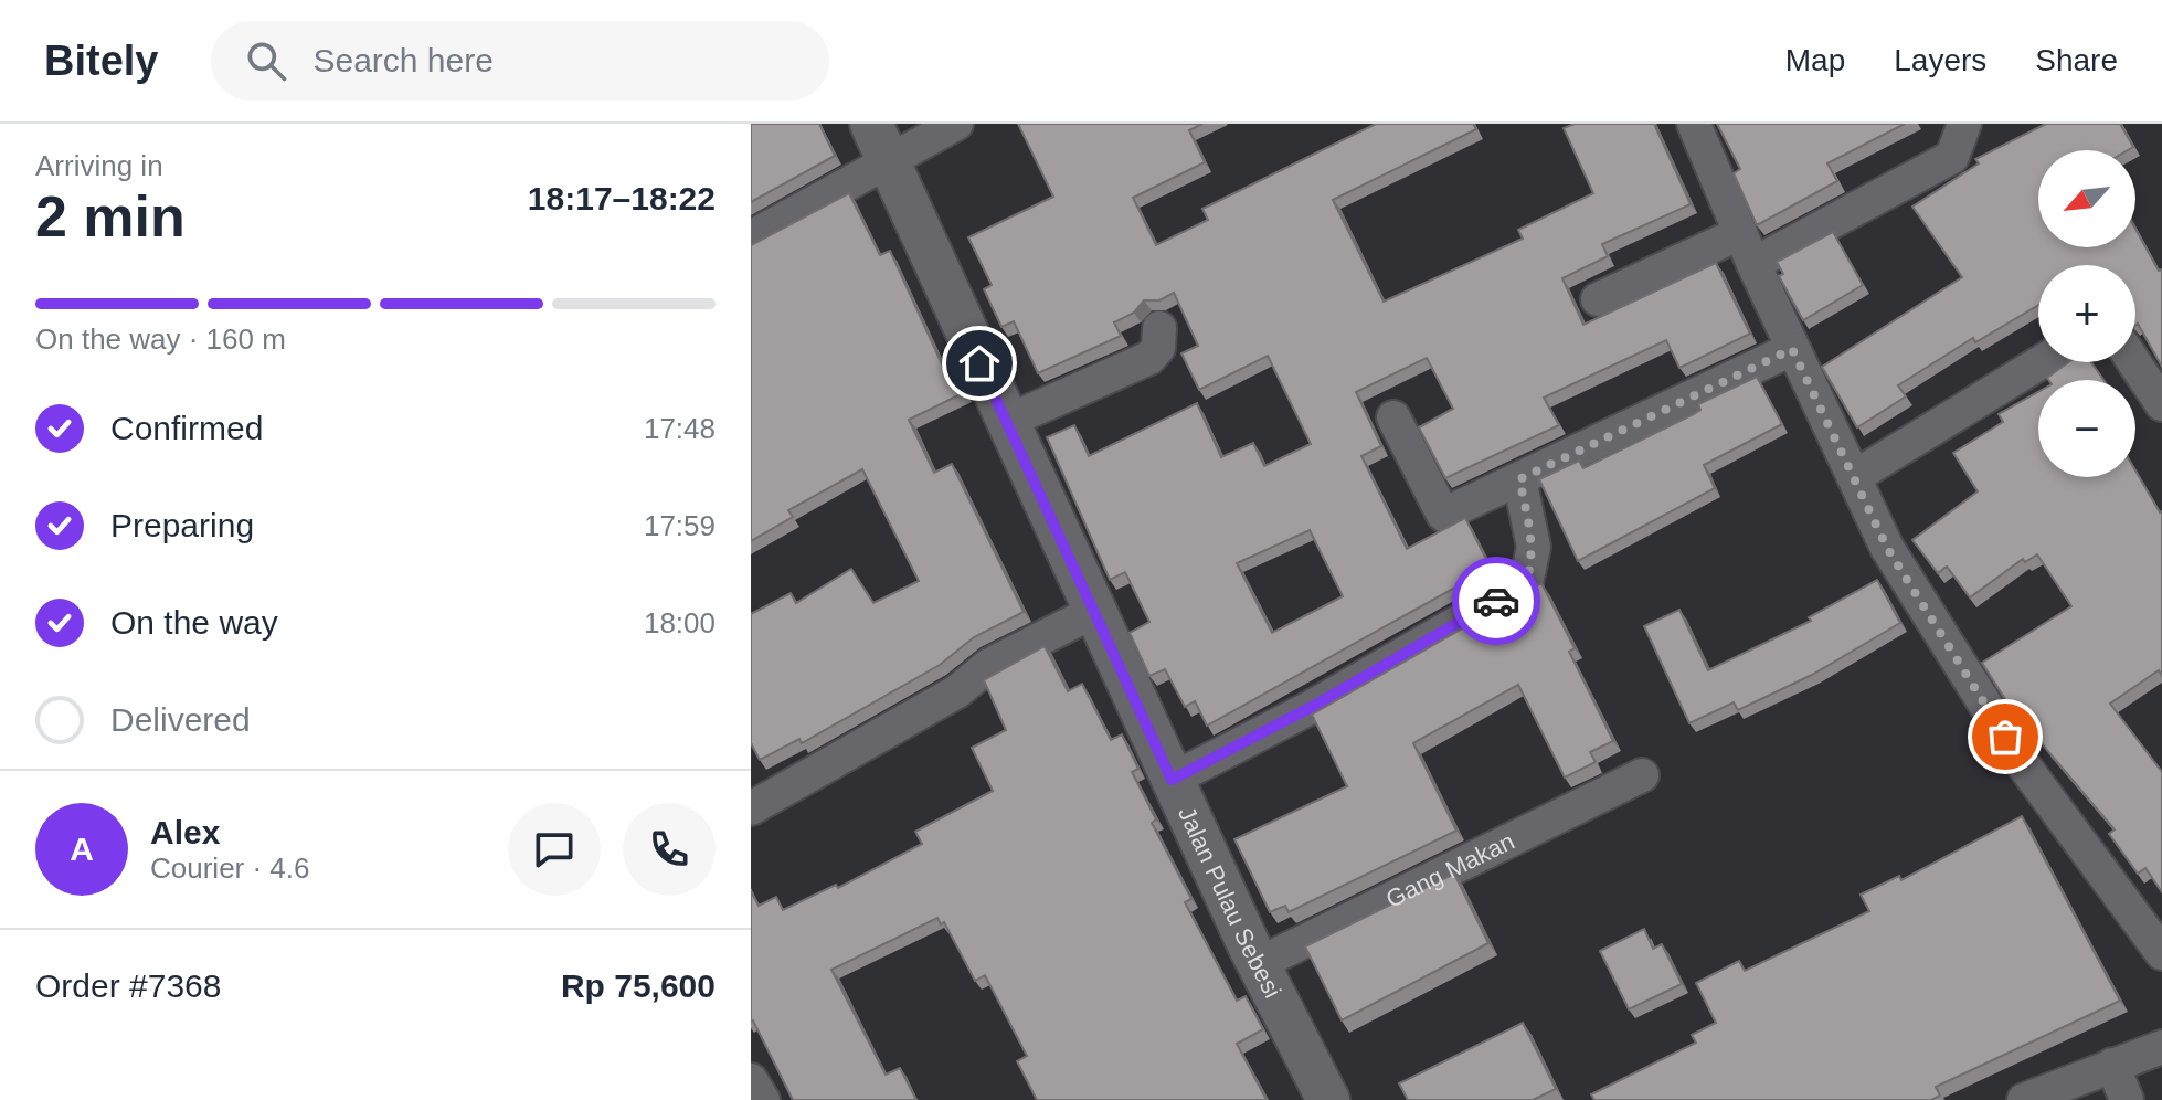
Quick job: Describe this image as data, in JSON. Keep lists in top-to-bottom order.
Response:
{
  "streets": {
    "street": ["Gang Makan", "Jalan Pulau Sebesi"]
  },
  "crossings": [
    ["Gang Makan", "Jalan Pulau Sebesi"]
  ],
  "north": "bottom left",
  "page": {
    "header": "Bitely",
    "search": "Search here",
    "nav": ["Map", "Layers", "Share"],
    "heading": ["2 min", "Arriving in", "18:17–18:22"],
    "panel": [
      "Alex",
      "Courier · 4.6",
      "Order #7368",
      "Rp 75,600"
    ],
    "map_buttons": ["+", "−"],
    "bar": "On the way · 160 m",
    "list": [
      ["Confirmed", "17:48"],
      ["Preparing", "17:59"],
      ["On the way", "18:00"],
      "Delivered"
    ],
    "round": "A"
  }
}
